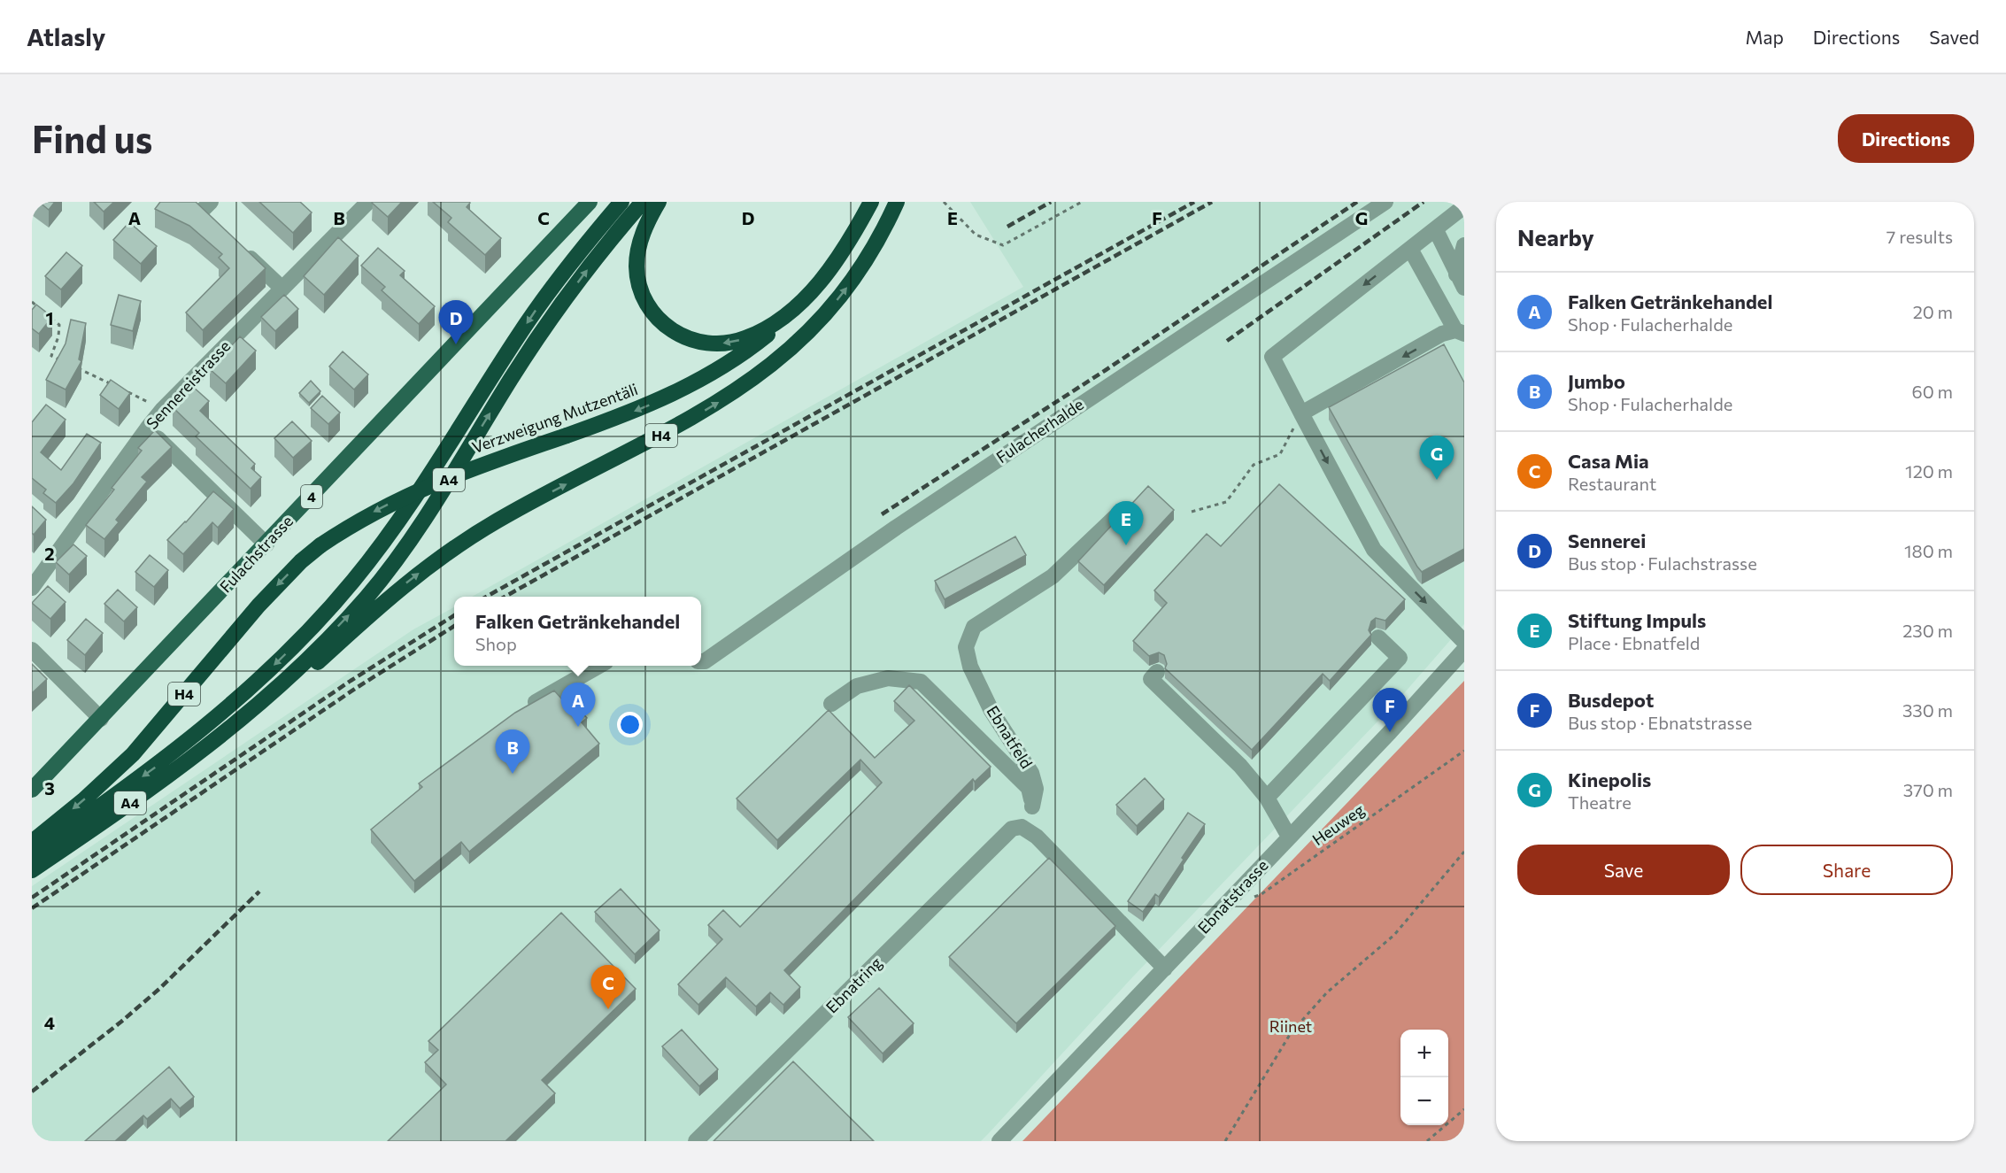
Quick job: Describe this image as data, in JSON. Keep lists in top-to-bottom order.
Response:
{
  "streets": {
    "highway": ["Verzweigung Mutzentäli", "H4", "A4"],
    "main road": ["4", "Fulachstrasse"],
    "street": [
      "Sennereistrasse",
      "Fulacherhalde",
      "Ebnatfeld",
      "Ebnatstrasse",
      "Ebnatring"
    ],
    "path": ["Heuweg"]
  },
  "crossings": [
    ["Verzweigung Mutzentäli", "H4"],
    ["H4", "A4"],
    ["Ebnatfeld", "Ebnatring"]
  ],
  "parks": ["Riinet"],
  "page": {
    "header": "Atlasly",
    "nav": ["Map", "Directions", "Saved"],
    "buttons": [
      "Directions",
      ["Save", "Share"]
    ],
    "title": "Find us",
    "heading": ["Nearby", "7 results"],
    "list": [
      {
        "mark": "A",
        "name": "Falken Getränkehandel",
        "note": "Shop · Fulacherhalde",
        "value": "20 m"
      },
      {
        "mark": "B",
        "name": "Jumbo",
        "note": "Shop · Fulacherhalde",
        "value": "60 m"
      },
      {
        "mark": "C",
        "name": "Casa Mia",
        "note": "Restaurant",
        "value": "120 m"
      },
      {
        "mark": "D",
        "name": "Sennerei",
        "note": "Bus stop · Fulachstrasse",
        "value": "180 m"
      },
      {
        "mark": "E",
        "name": "Stiftung Impuls",
        "note": "Place · Ebnatfeld",
        "value": "230 m"
      },
      {
        "mark": "F",
        "name": "Busdepot",
        "note": "Bus stop · Ebnatstrasse",
        "value": "330 m"
      },
      {
        "mark": "G",
        "name": "Kinepolis",
        "note": "Theatre",
        "value": "370 m"
      }
    ],
    "pins": [
      "D",
      "G",
      "E",
      "A",
      "F",
      "B",
      "C"
    ],
    "popup": ["Falken Getränkehandel", "Shop"],
    "map_buttons": ["+", "−"]
  },
  "grid": {
    "columns": [
      "A",
      "B",
      "C",
      "D",
      "E",
      "F",
      "G"
    ],
    "rows": [
      "1",
      "2",
      "3",
      "4"
    ]
  }
}
